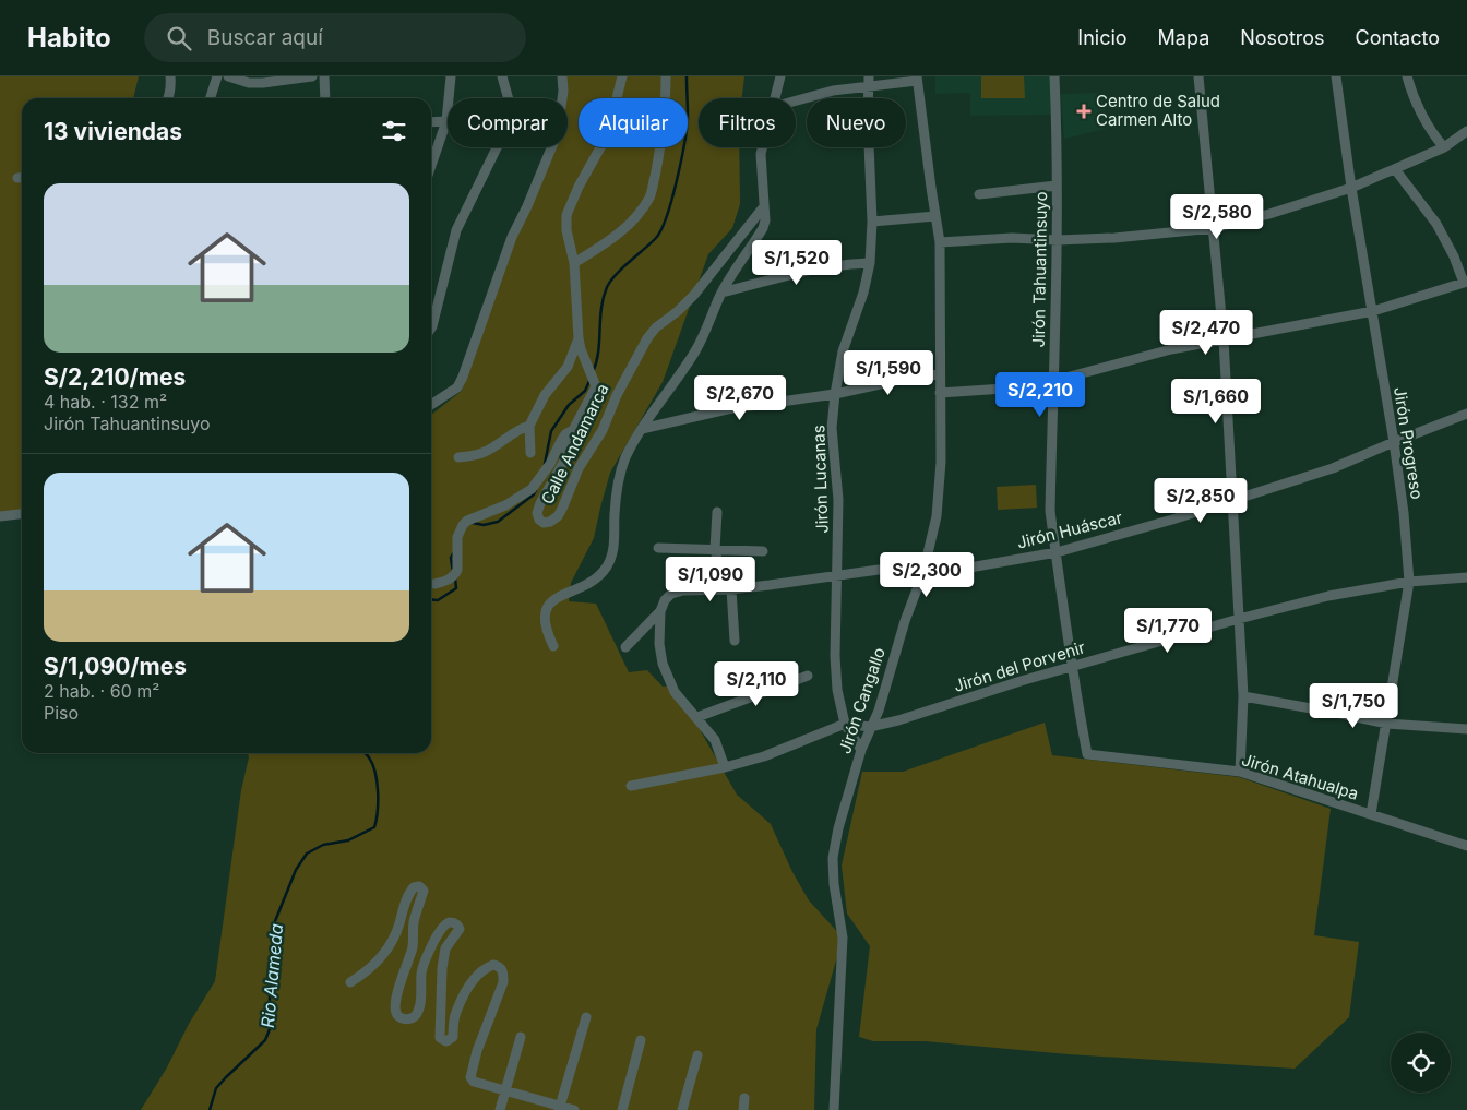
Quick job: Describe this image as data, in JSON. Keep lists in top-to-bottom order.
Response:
{
  "streets": {
    "street": [
      "Jirón Tahuantinsuyo",
      "Jirón Progreso",
      "Calle Andamarca",
      "Jirón Lucanas",
      "Jirón Huáscar",
      "Jirón del Porvenir",
      "Jirón Cangallo",
      "Jirón Atahualpa"
    ]
  },
  "crossings": [
    ["Jirón Tahuantinsuyo", "Jirón Huáscar"],
    ["Jirón Tahuantinsuyo", "Jirón del Porvenir"],
    ["Jirón Tahuantinsuyo", "Jirón Atahualpa"],
    ["Jirón Progreso", "Jirón Huáscar"],
    ["Jirón Progreso", "Jirón del Porvenir"],
    ["Jirón Progreso", "Jirón Atahualpa"],
    ["Jirón Lucanas", "Jirón Huáscar"],
    ["Jirón Lucanas", "Jirón Cangallo"],
    ["Jirón Huáscar", "Jirón Cangallo"],
    ["Jirón del Porvenir", "Jirón Cangallo"]
  ],
  "water": ["Rio Alameda"],
  "places": {
    "health": ["Centro de Salud Carmen Alto"]
  },
  "page": {
    "header": "Habito",
    "search": "Buscar aquí",
    "nav": [
      "Inicio",
      "Mapa",
      "Nosotros",
      "Contacto"
    ],
    "chip": [
      "Comprar",
      "Alquilar",
      "Filtros",
      "Nuevo"
    ],
    "heading": "13 viviendas",
    "list": [
      {
        "name": "S/2,210/mes",
        "note": "4 hab. · 132 m² · Jirón Tahuantinsuyo"
      },
      {
        "name": "S/1,090/mes",
        "note": "2 hab. · 60 m² · Piso"
      }
    ],
    "price": [
      "S/2,580",
      "S/1,520",
      "S/2,470",
      "S/1,590",
      "S/2,210",
      "S/2,670",
      "S/1,660",
      "S/2,850",
      "S/2,300",
      "S/1,090",
      "S/1,770",
      "S/2,110",
      "S/1,750"
    ]
  }
}
